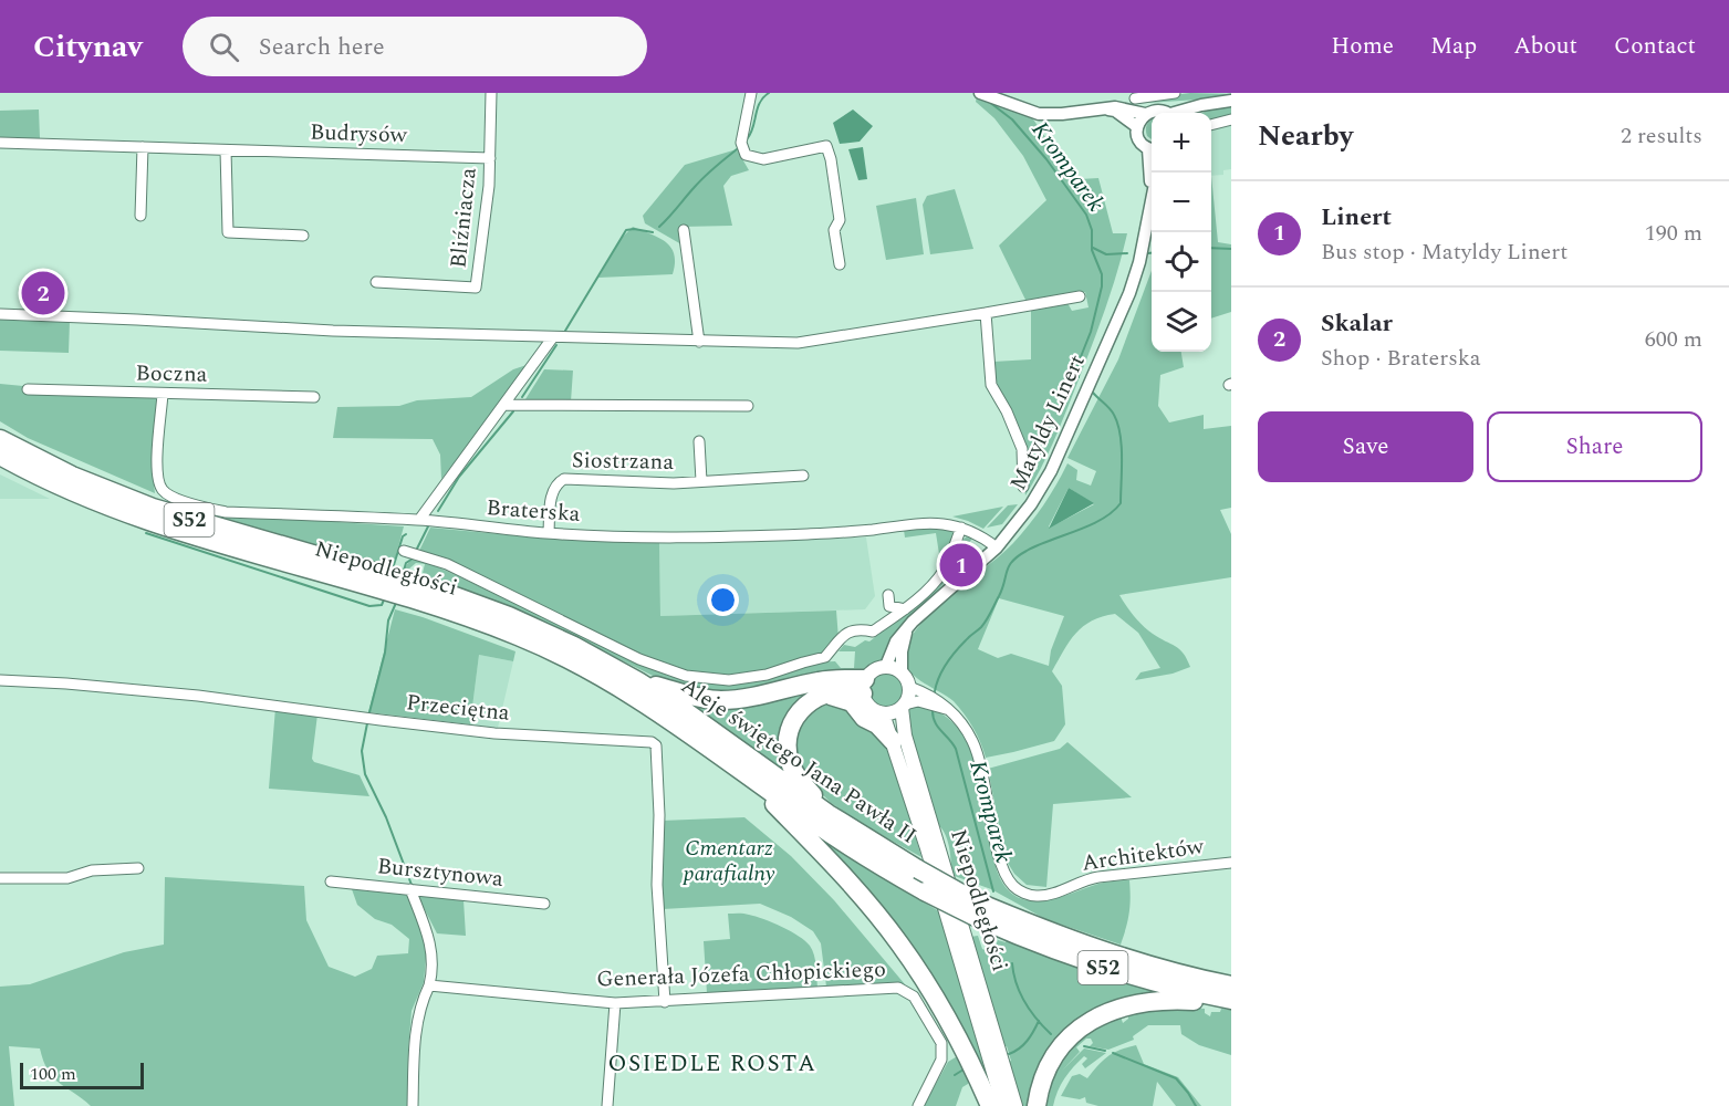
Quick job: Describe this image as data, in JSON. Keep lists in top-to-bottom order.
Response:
{
  "streets": {
    "highway": ["S52", "Niepodległości", "Aleje świętego Jana Pawła II"],
    "street": [
      "Budrysów",
      "Bliźniacza",
      "Boczna",
      "Matyldy Linert",
      "Siostrzana",
      "Braterska",
      "Przeciętna",
      "Architektów",
      "Bursztynowa",
      "Generała Józefa Chłopickiego"
    ]
  },
  "crossings": [
    ["Budrysów", "Bliźniacza"],
    ["Boczna", "Braterska"],
    ["Matyldy Linert", "Braterska"],
    ["Matyldy Linert", "Niepodległości"],
    ["Matyldy Linert", "Architektów"],
    ["Siostrzana", "Braterska"],
    ["Niepodległości", "Aleje świętego Jana Pawła II"],
    ["Niepodległości", "Architektów"],
    ["Przeciętna", "Generała Józefa Chłopickiego"]
  ],
  "districts": ["OSIEDLE ROSTA"],
  "water": ["Kromparek"],
  "parks": ["Cmentarz parafialny"],
  "scale_bar": "100 m",
  "page": {
    "header": "Citynav",
    "search": "Search here",
    "nav": [
      "Home",
      "Map",
      "About",
      "Contact"
    ],
    "heading": ["Nearby", "2 results"],
    "map_buttons": ["+", "−"],
    "list": [
      {
        "mark": "1",
        "name": "Linert",
        "note": "Bus stop · Matyldy Linert",
        "value": "190 m"
      },
      {
        "mark": "2",
        "name": "Skalar",
        "note": "Shop · Braterska",
        "value": "600 m"
      }
    ],
    "pins": ["2", "1"],
    "buttons": ["Save", "Share"],
    "scale": "100 m"
  }
}
